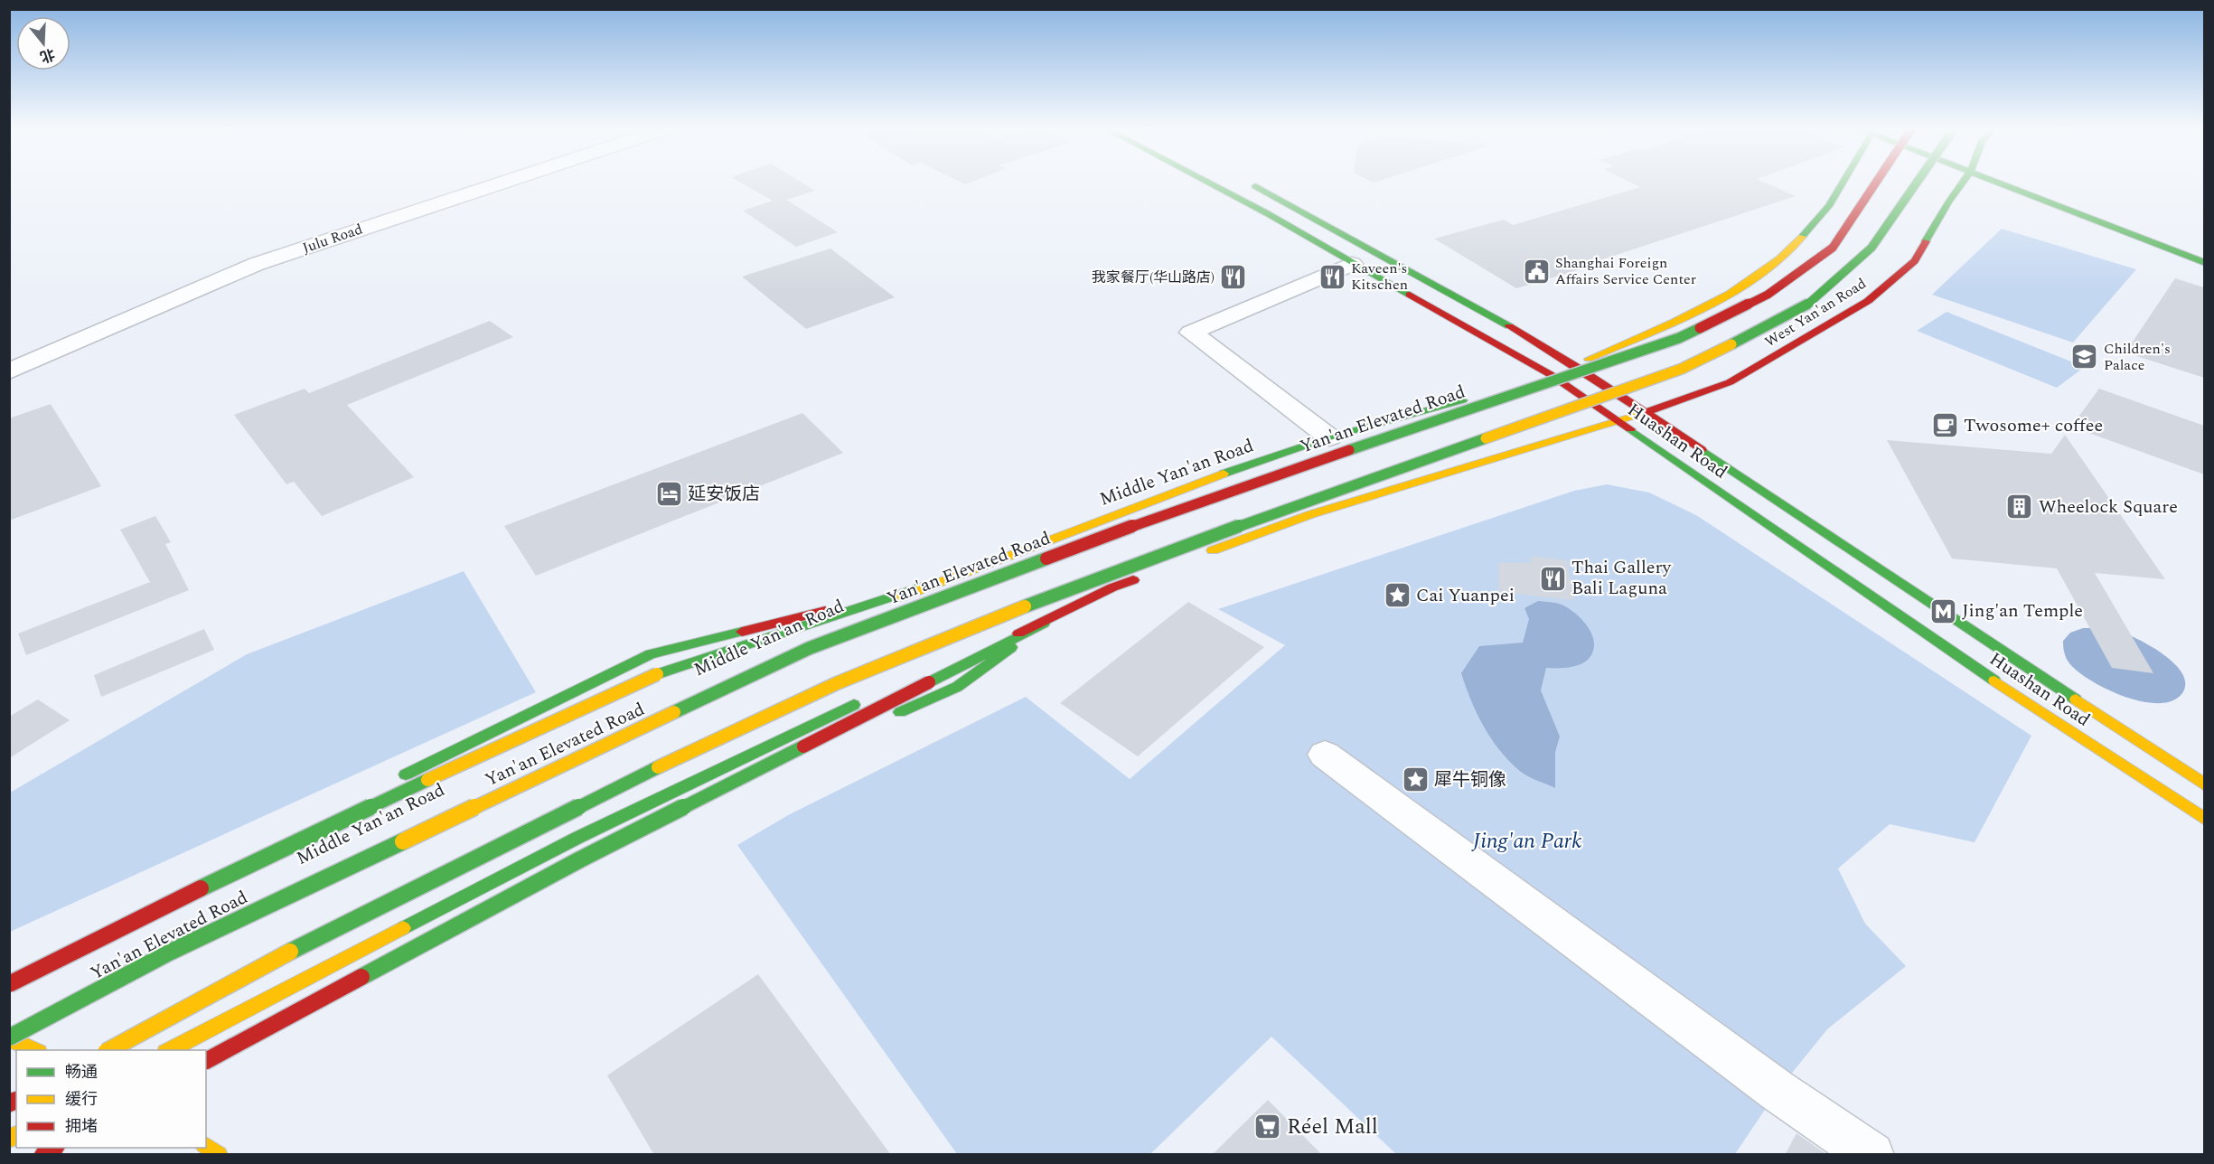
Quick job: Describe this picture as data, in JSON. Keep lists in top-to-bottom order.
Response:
{
  "streets": {
    "main road": [
      "West Yan'an Road",
      "Yan'an Elevated Road",
      "Huashan Road",
      "Middle Yan'an Road"
    ],
    "street": ["Julu Road"]
  },
  "crossings": [
    ["West Yan'an Road", "Huashan Road"],
    ["Huashan Road", "Middle Yan'an Road"]
  ],
  "parks": ["Jing'an Park"],
  "places": {
    "public building": ["Shanghai Foreign Affairs Service Center"],
    "restaurant": ["Kaveen's Kitschen", "我家餐厅(华山路店)", "Thai Gallery Bali Laguna"],
    "school or university": ["Children's Palace"],
    "cafe": ["Twosome+ coffee"],
    "hotel": ["延安饭店"],
    "building": ["Wheelock Square"],
    "place": ["Cai Yuanpei", "犀牛铜像"],
    "metro station": ["Jing'an Temple"],
    "supermarket": ["Réel Mall"]
  },
  "legend": ["畅通", "缓行", "拥堵"],
  "north": "bottom"
}
